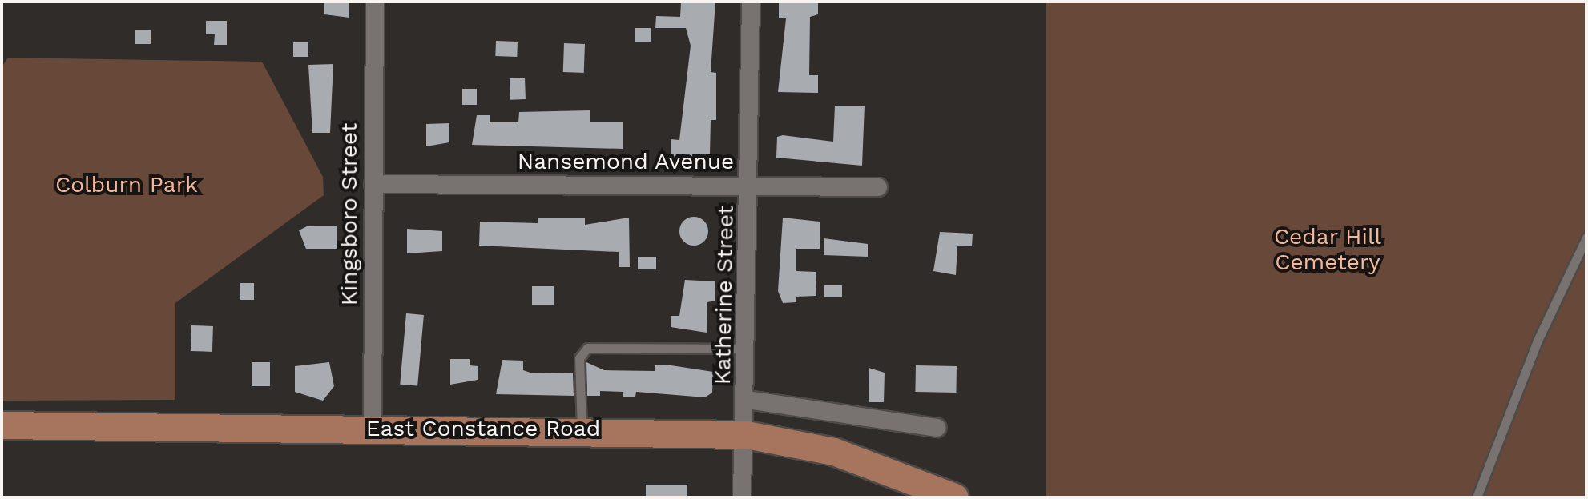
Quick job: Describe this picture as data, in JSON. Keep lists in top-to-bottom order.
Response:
{
  "streets": {
    "main road": ["East Constance Road"],
    "street": ["Nansemond Avenue", "Kingsboro Street", "Katherine Street"]
  },
  "crossings": [
    ["Nansemond Avenue", "Kingsboro Street"],
    ["Nansemond Avenue", "Katherine Street"],
    ["Kingsboro Street", "East Constance Road"],
    ["Katherine Street", "East Constance Road"]
  ],
  "parks": ["Colburn Park", "Cedar Hill Cemetery"]
}
